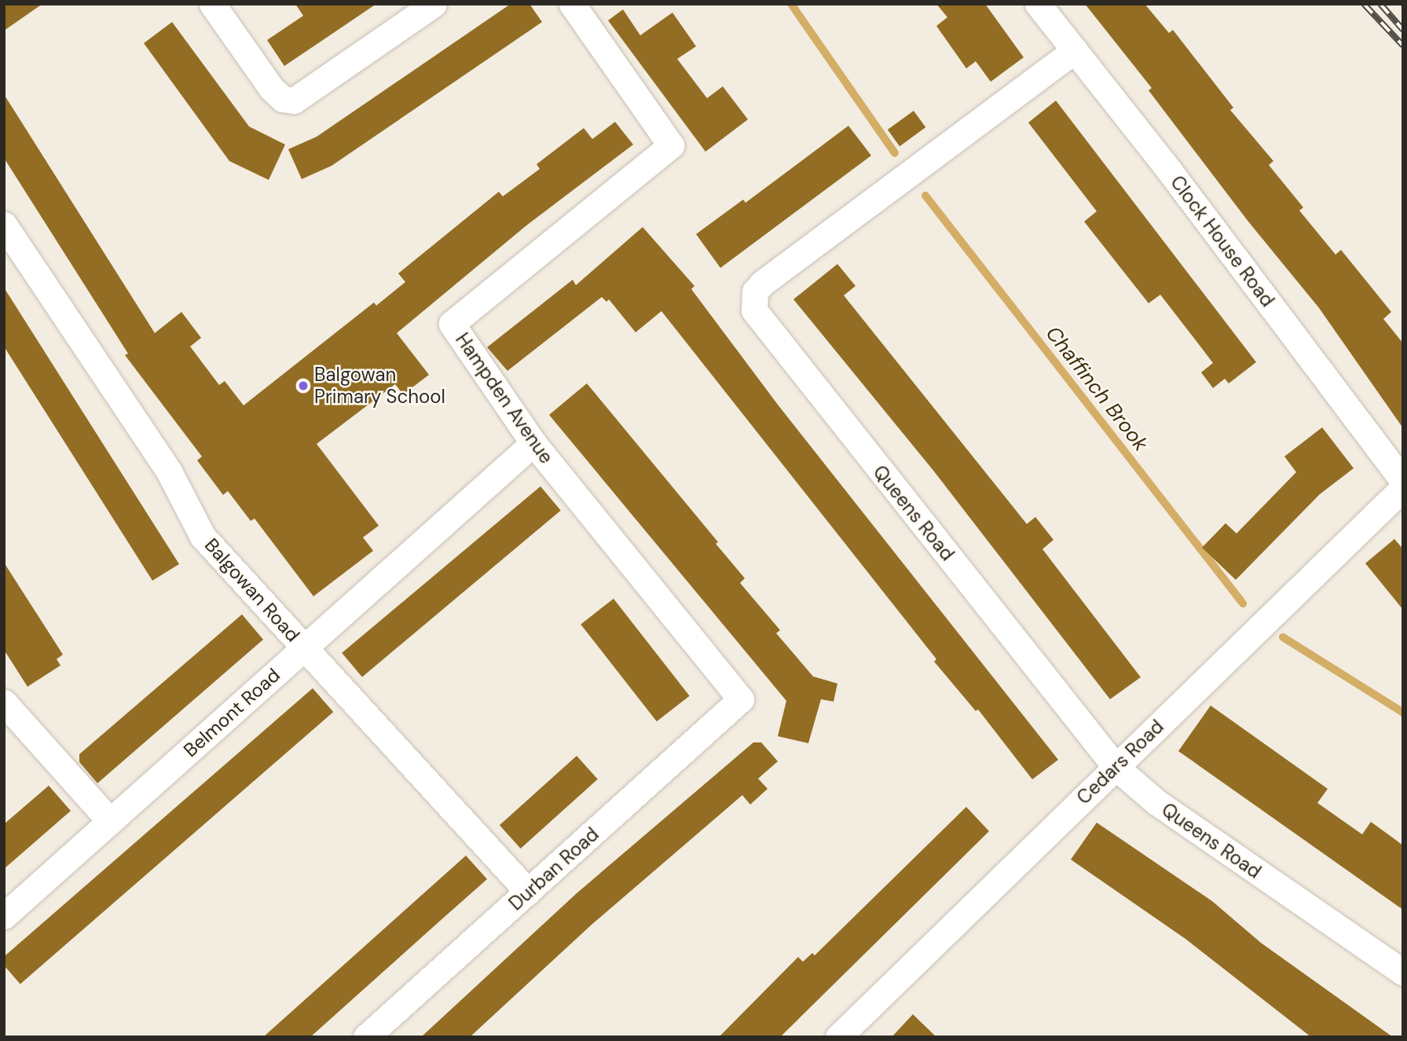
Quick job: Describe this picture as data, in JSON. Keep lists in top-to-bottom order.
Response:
{
  "streets": {
    "street": [
      "Clock House Road",
      "Hampden Avenue",
      "Queens Road",
      "Balgowan Road",
      "Belmont Road",
      "Cedars Road",
      "Durban Road"
    ]
  },
  "crossings": [
    ["Clock House Road", "Queens Road"],
    ["Hampden Avenue", "Belmont Road"],
    ["Hampden Avenue", "Durban Road"],
    ["Queens Road", "Cedars Road"],
    ["Balgowan Road", "Belmont Road"],
    ["Balgowan Road", "Durban Road"]
  ],
  "water": ["Chaffinch Brook"],
  "places": ["Balgowan Primary School"]
}
